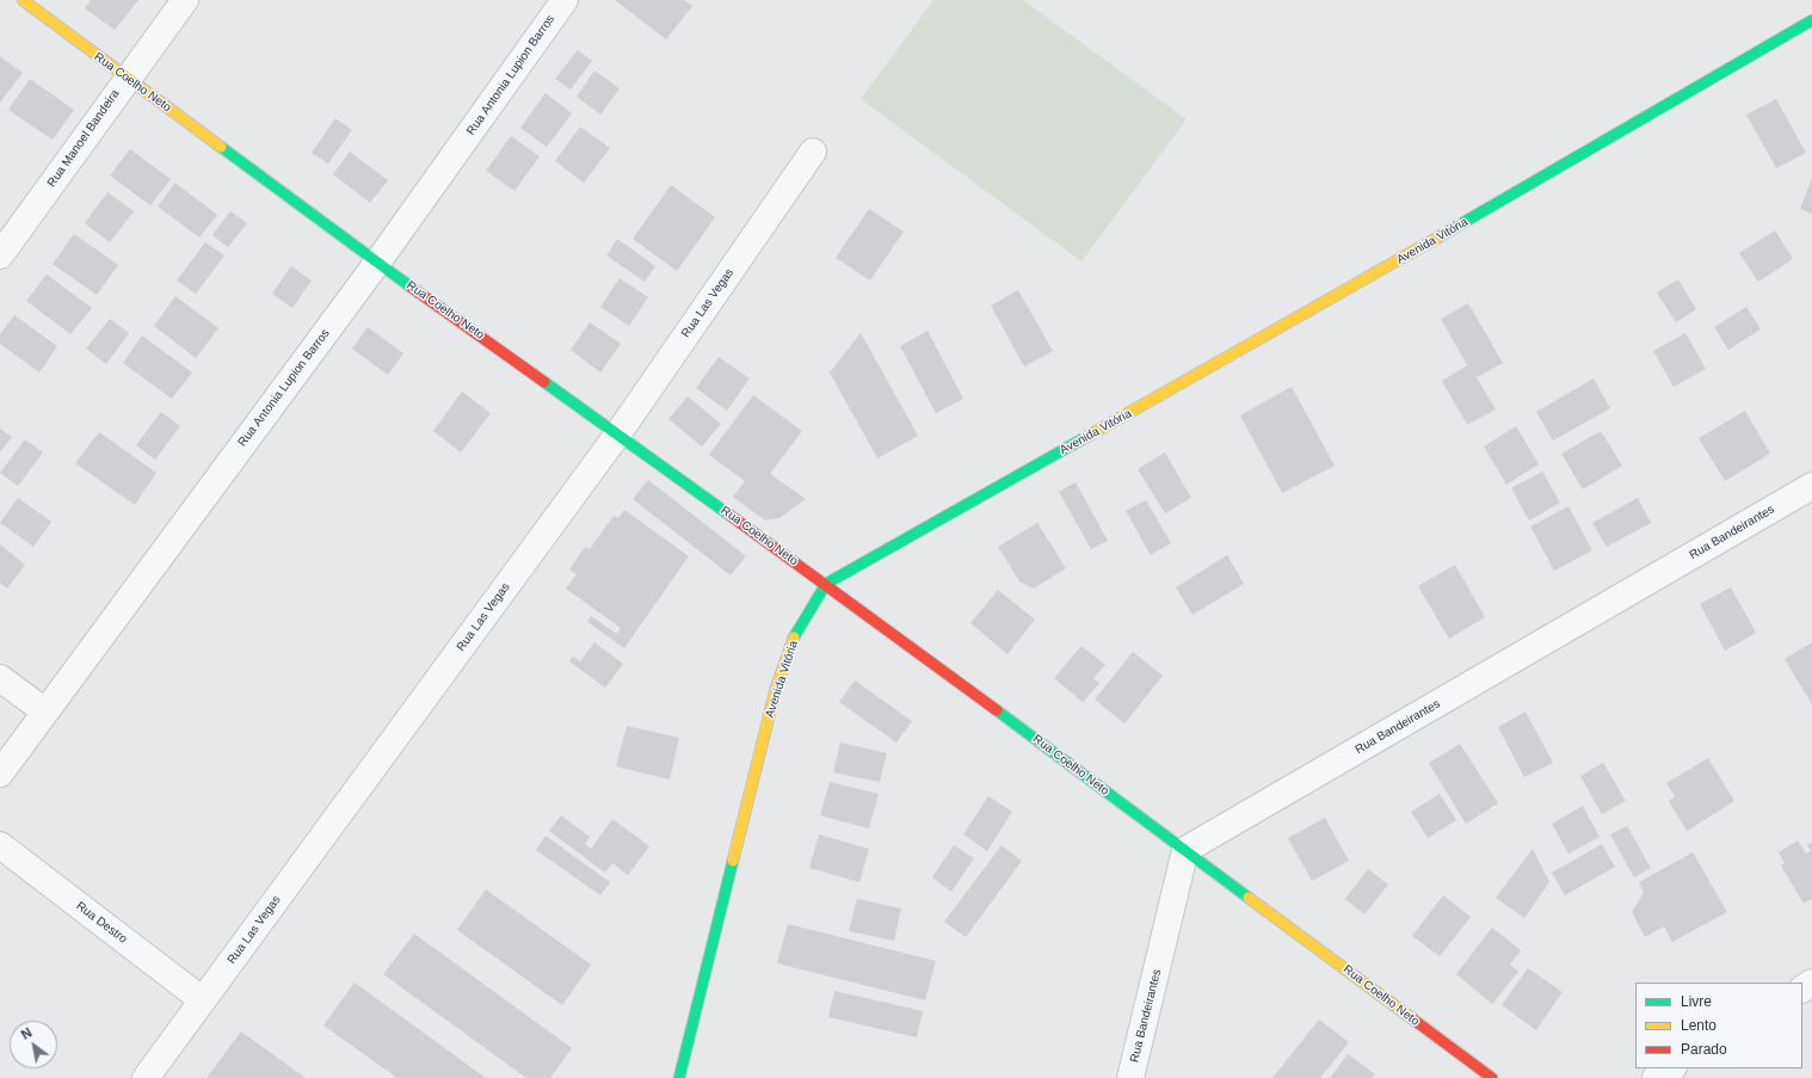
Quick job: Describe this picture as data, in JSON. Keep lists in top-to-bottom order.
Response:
{
  "streets": {
    "street": [
      "Rua Antonia Lupion Barros",
      "Rua Coelho Neto",
      "Rua Manoel Bandeira",
      "Avenida Vitória",
      "Rua Las Vegas",
      "Rua Bandeirantes",
      "Rua Destro"
    ]
  },
  "crossings": [
    ["Rua Antonia Lupion Barros", "Rua Coelho Neto"],
    ["Rua Coelho Neto", "Rua Manoel Bandeira"],
    ["Rua Coelho Neto", "Avenida Vitória"],
    ["Rua Coelho Neto", "Rua Las Vegas"],
    ["Rua Coelho Neto", "Rua Bandeirantes"],
    ["Rua Las Vegas", "Rua Destro"]
  ],
  "legend": ["Livre", "Lento", "Parado"],
  "north": "top left"
}
